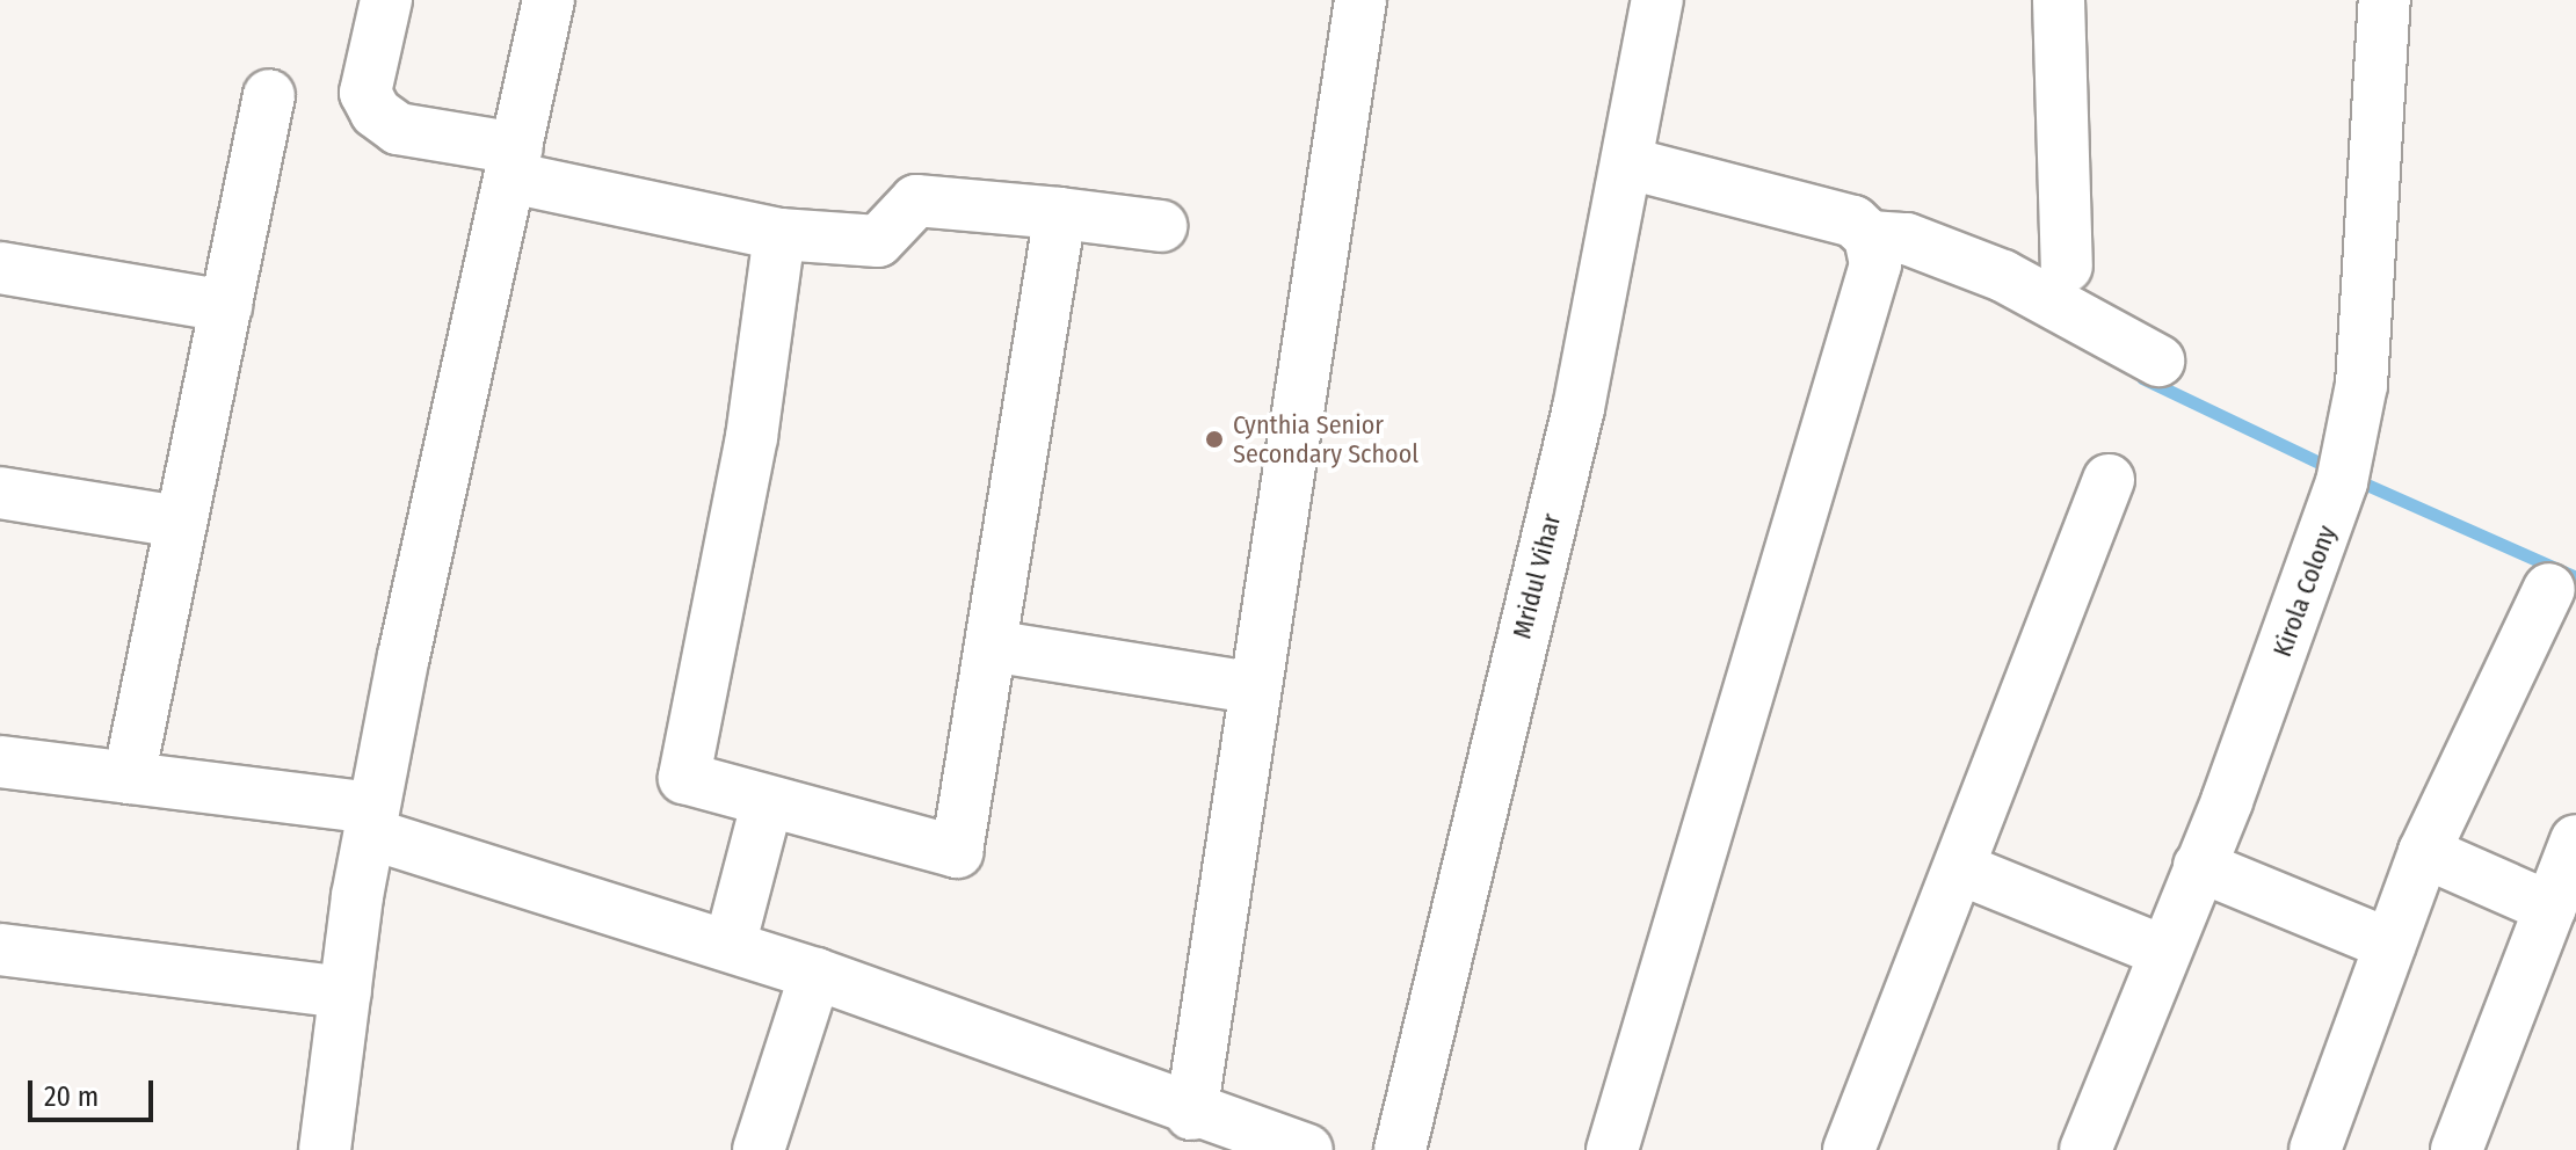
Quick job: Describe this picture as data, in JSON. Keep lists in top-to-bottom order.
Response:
{
  "streets": {
    "street": ["Mridul Vihar", "Kirola Colony"]
  },
  "places": ["Cynthia Senior Secondary School"],
  "scale_bar": "20 m"
}
